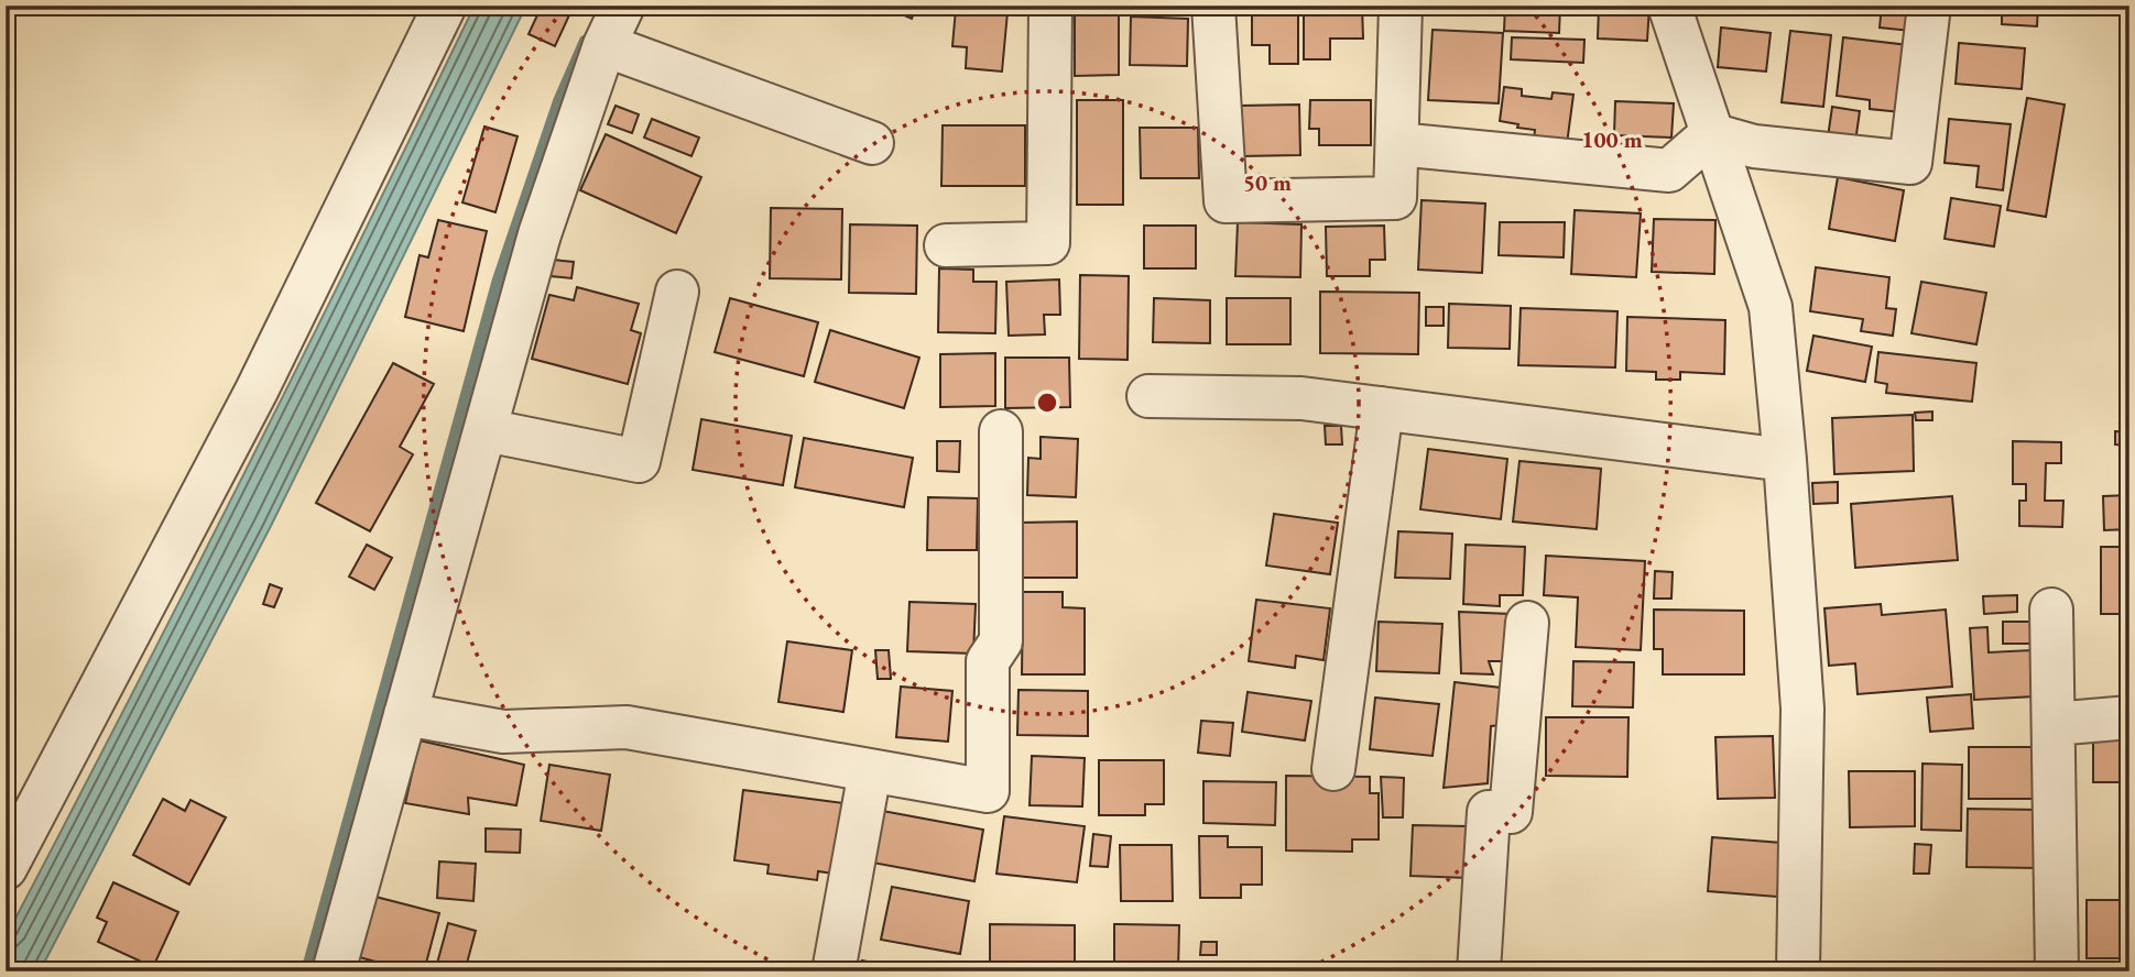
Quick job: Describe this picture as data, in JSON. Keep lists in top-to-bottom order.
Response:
{
  "rings": ["100 m", "50 m"]
}
